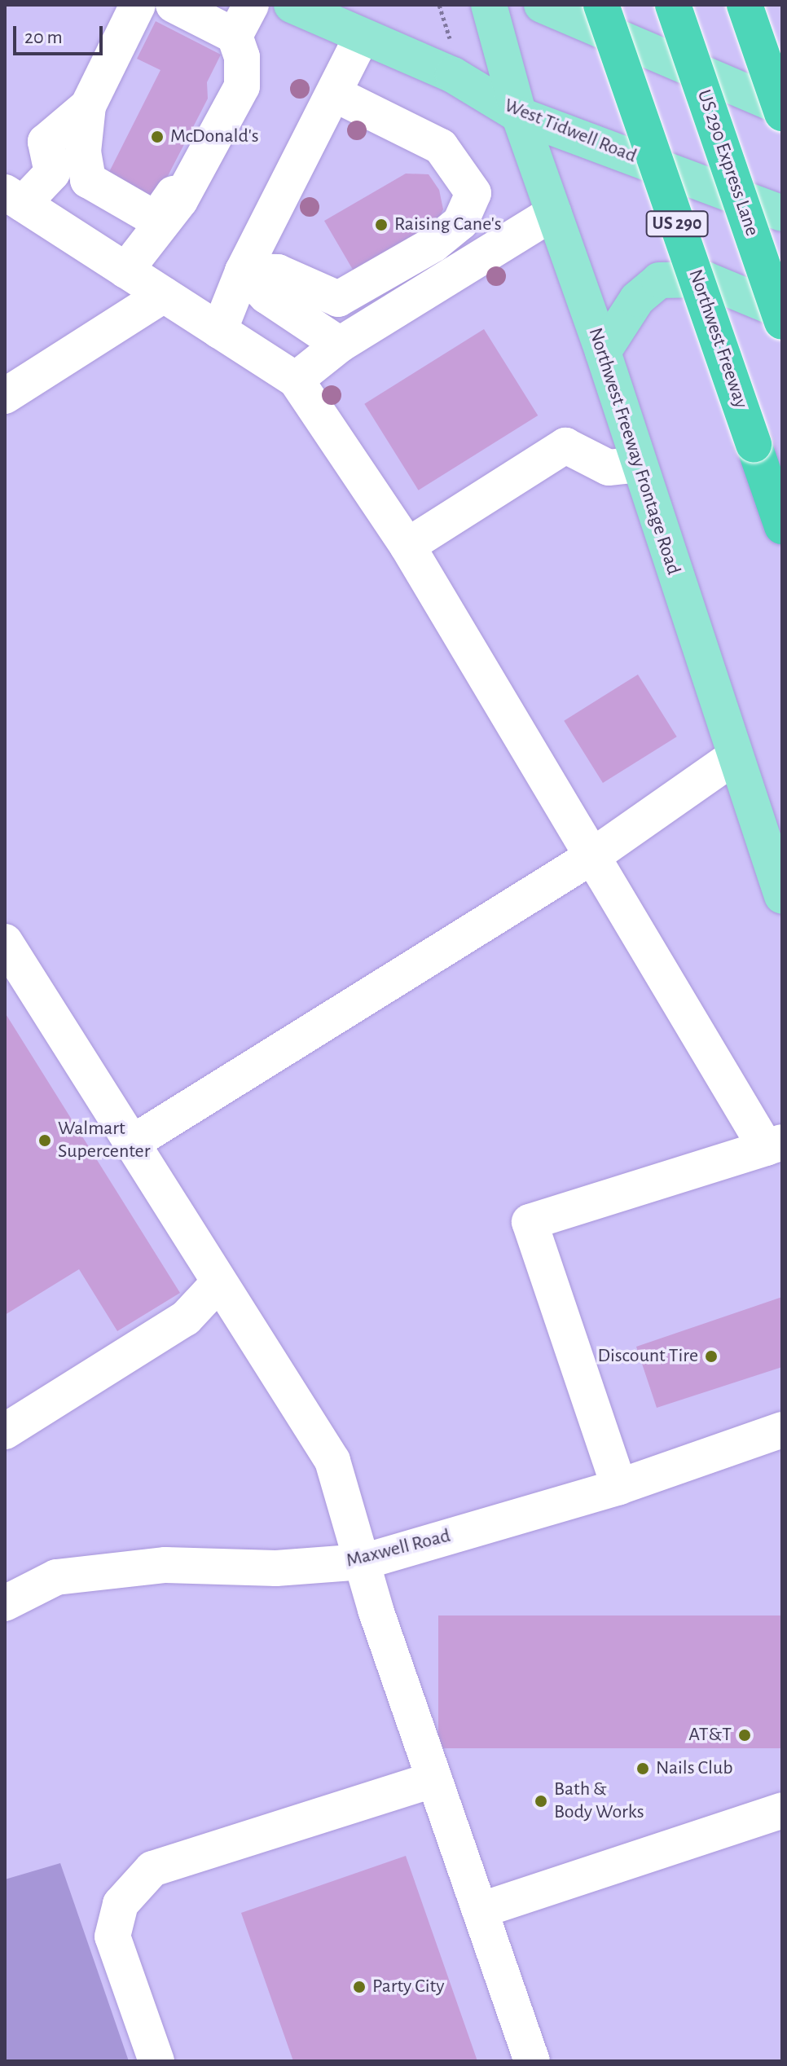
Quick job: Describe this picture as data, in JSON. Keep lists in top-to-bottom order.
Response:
{
  "streets": {
    "highway": ["US 290 Express Lane", "US 290", "Northwest Freeway"],
    "main road": ["West Tidwell Road", "Northwest Freeway Frontage Road"],
    "street": ["Maxwell Road"]
  },
  "crossings": [
    ["West Tidwell Road", "Northwest Freeway Frontage Road"]
  ],
  "places": [
    "McDonald's",
    "Raising Cane's",
    "Walmart Supercenter",
    "Discount Tire",
    "AT&T",
    "Nails Club",
    "Bath & Body Works",
    "Party City"
  ],
  "scale_bar": "20 m"
}
